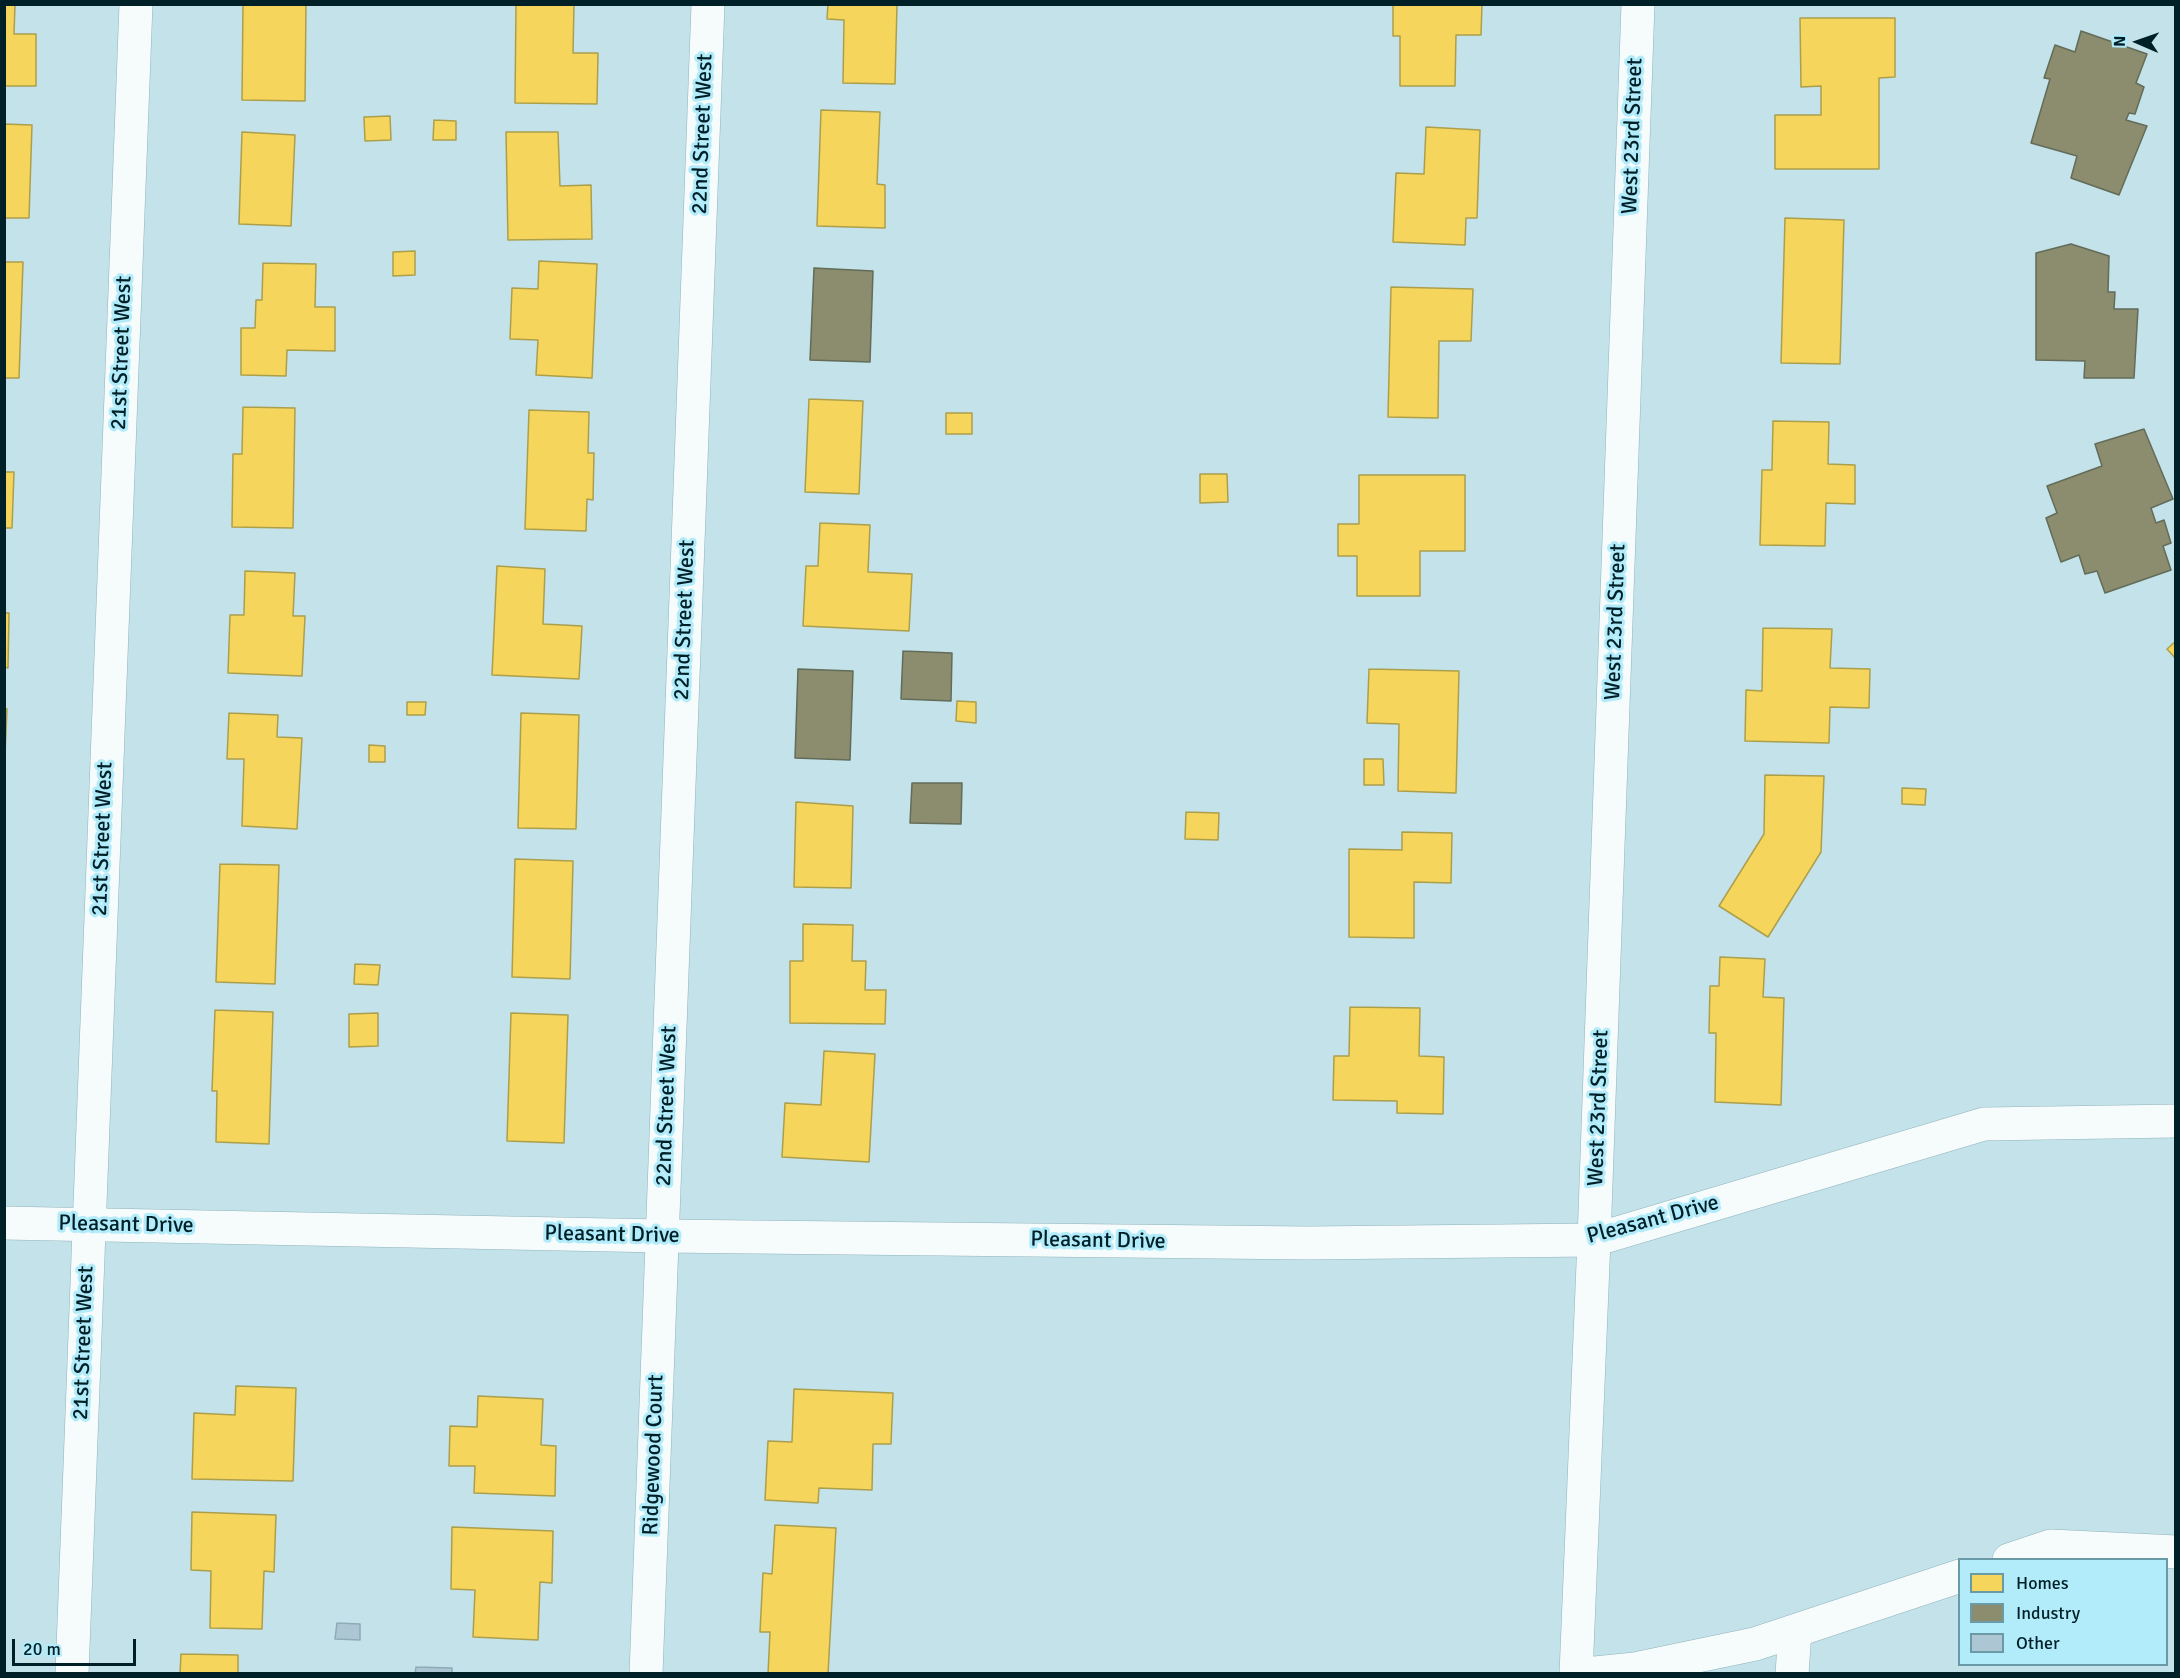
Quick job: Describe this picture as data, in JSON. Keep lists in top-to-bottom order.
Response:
{
  "streets": {
    "street": [
      "22nd Street West",
      "West 23rd Street",
      "21st Street West",
      "Pleasant Drive",
      "Ridgewood Court"
    ]
  },
  "crossings": [
    ["22nd Street West", "Pleasant Drive"],
    ["22nd Street West", "Ridgewood Court"],
    ["West 23rd Street", "Pleasant Drive"],
    ["21st Street West", "Pleasant Drive"],
    ["Pleasant Drive", "Ridgewood Court"]
  ],
  "legend": ["Homes", "Industry", "Other"],
  "scale_bar": "20 m",
  "north": "left"
}
